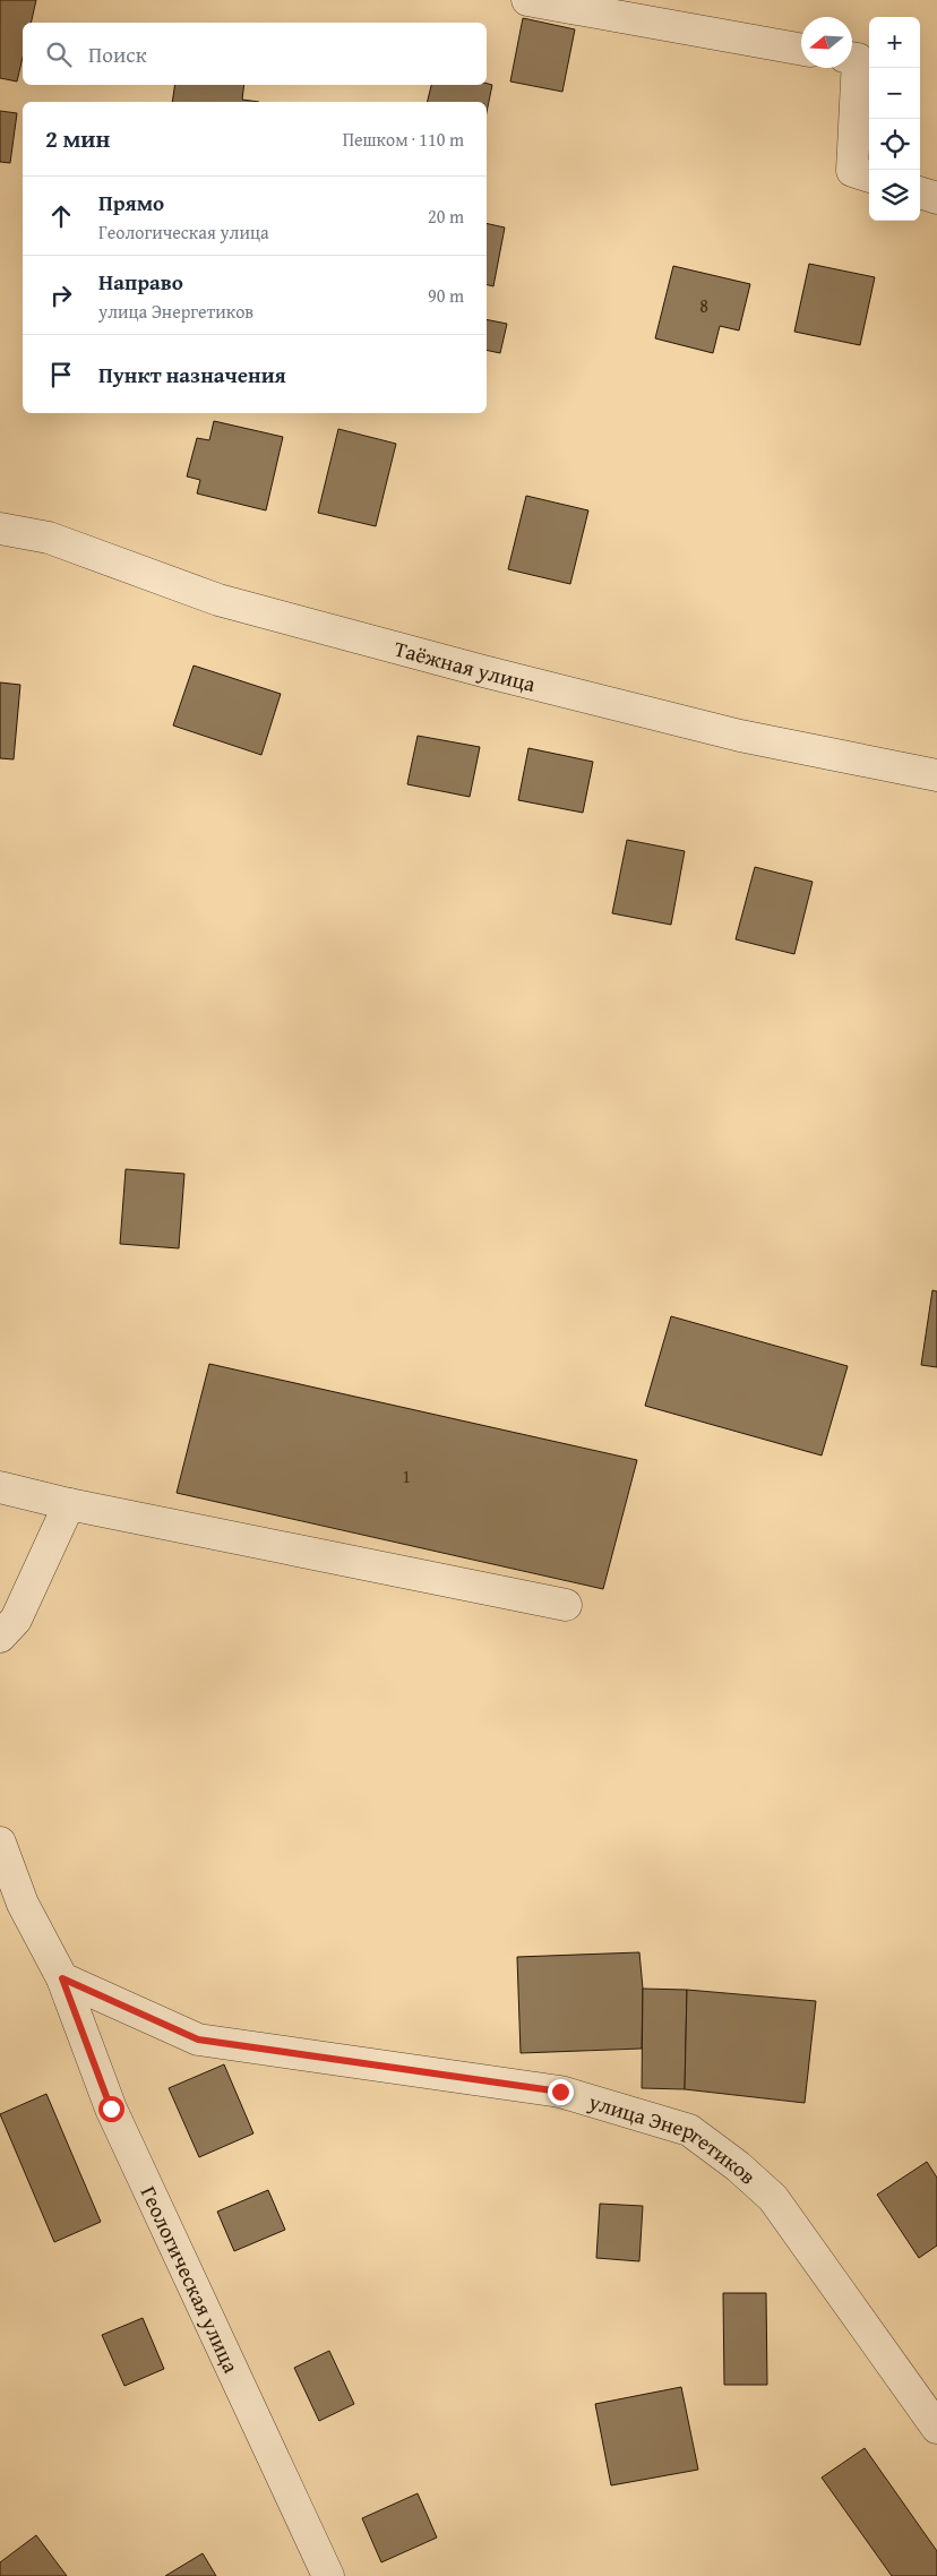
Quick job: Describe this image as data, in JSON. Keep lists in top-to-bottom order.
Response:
{
  "streets": {
    "street": ["Таёжная улица", "улица Энергетиков", "Геологическая улица"]
  },
  "crossings": [
    ["улица Энергетиков", "Геологическая улица"]
  ],
  "house_numbers": ["8", "1"],
  "north": "left",
  "page": {
    "map_buttons": ["+", "−"],
    "search": "Поиск",
    "heading": ["2 мин", "Пешком · 110 m"],
    "list": [
      ["Прямо", "Геологическая улица", "20 m"],
      ["Направо", "улица Энергетиков", "90 m"],
      "Пункт назначения"
    ]
  }
}
